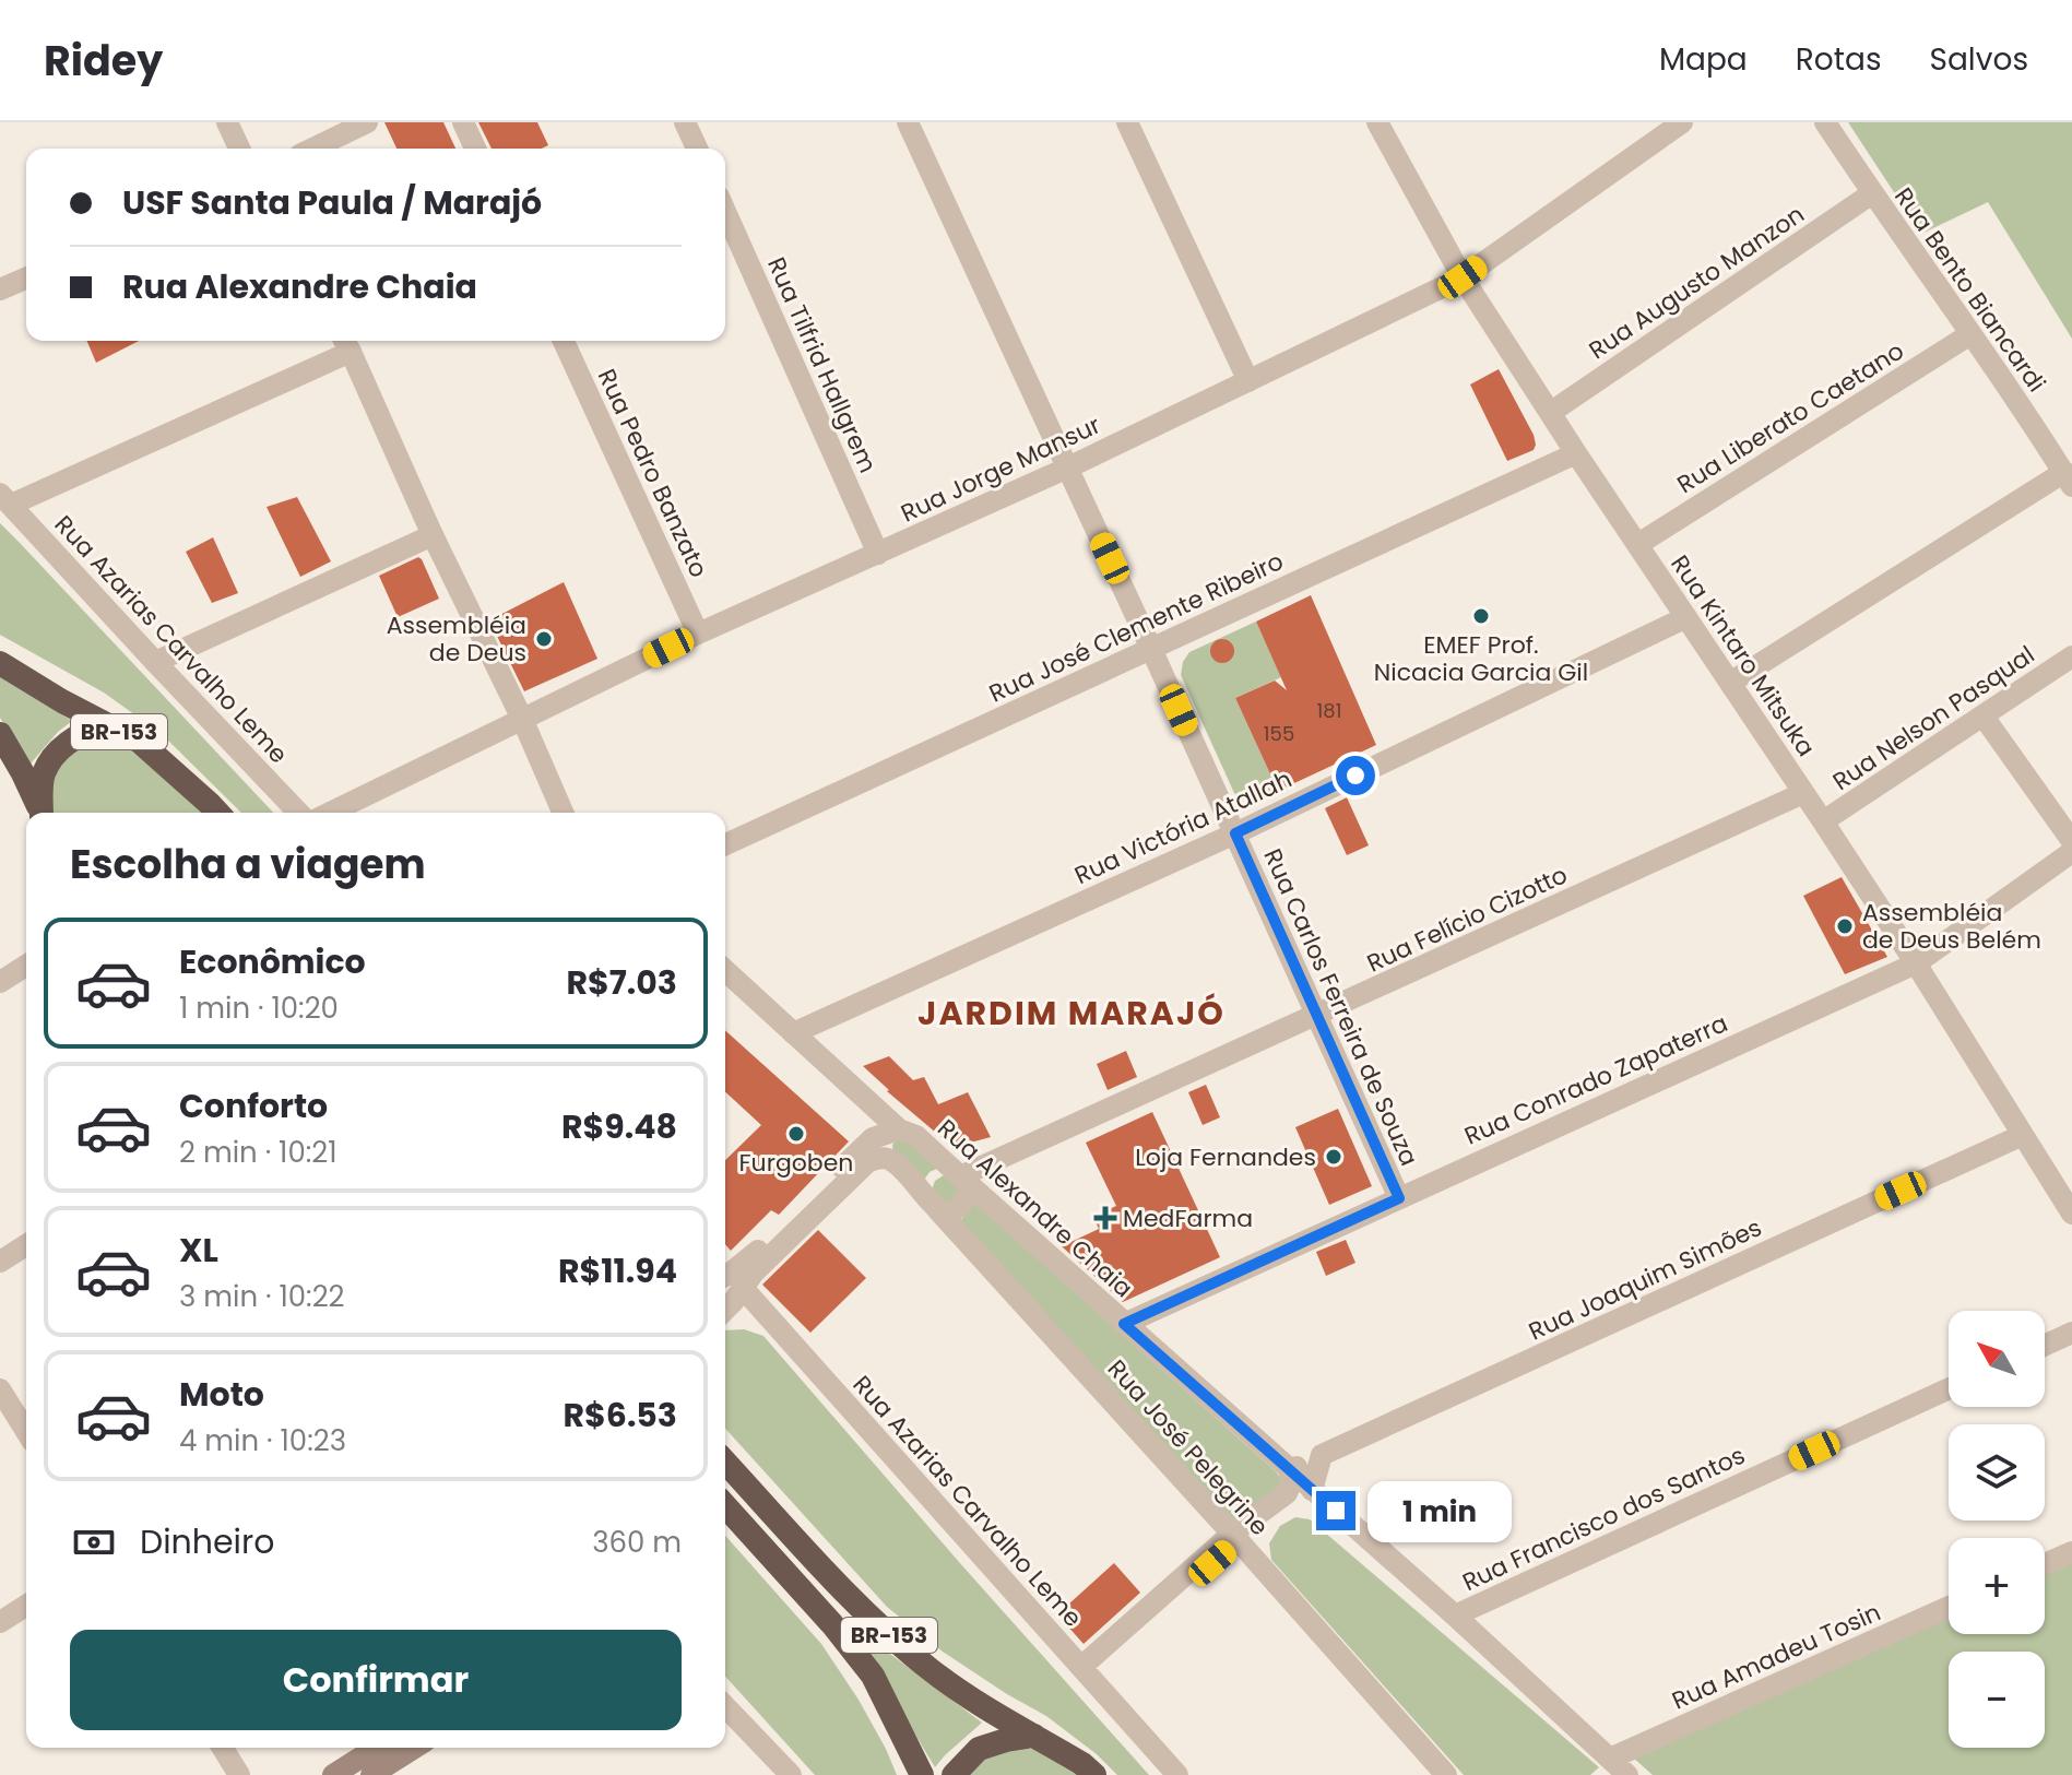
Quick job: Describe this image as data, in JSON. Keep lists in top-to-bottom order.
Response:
{
  "streets": {
    "highway": ["BR-153"],
    "street": [
      "Rua Augusto Manzon",
      "Rua Bento Biancardi",
      "Rua Tilfrid Hallgrem",
      "Rua Liberato Caetano",
      "Rua Jorge Mansur",
      "Rua Pedro Banzato",
      "Rua José Clemente Ribeiro",
      "Rua Azarias Carvalho Leme",
      "Rua Kintaro Mitsuka",
      "Rua Nelson Pasqual",
      "Rua Victória Atallah",
      "Rua Felício Cizotto",
      "Rua Carlos Ferreira de Souza",
      "Rua Conrado Zapaterra",
      "Rua Alexandre Chaia",
      "Rua Joaquim Simões",
      "Rua José Pelegrine",
      "Rua Francisco dos Santos",
      "Rua Amadeu Tosin"
    ]
  },
  "crossings": [
    ["Rua Augusto Manzon", "Rua Bento Biancardi"],
    ["Rua Augusto Manzon", "Rua Kintaro Mitsuka"],
    ["Rua Bento Biancardi", "Rua Liberato Caetano"],
    ["Rua Tilfrid Hallgrem", "Rua Jorge Mansur"],
    ["Rua Liberato Caetano", "Rua Kintaro Mitsuka"],
    ["Rua Jorge Mansur", "Rua Pedro Banzato"],
    ["Rua Jorge Mansur", "Rua Kintaro Mitsuka"],
    ["Rua Jorge Mansur", "Rua Carlos Ferreira de Souza"],
    ["Rua José Clemente Ribeiro", "Rua Kintaro Mitsuka"],
    ["Rua José Clemente Ribeiro", "Rua Carlos Ferreira de Souza"],
    ["Rua Azarias Carvalho Leme", "Rua José Pelegrine"],
    ["Rua Kintaro Mitsuka", "Rua Nelson Pasqual"],
    ["Rua Kintaro Mitsuka", "Rua Victória Atallah"],
    ["Rua Kintaro Mitsuka", "Rua Felício Cizotto"],
    ["Rua Kintaro Mitsuka", "Rua Conrado Zapaterra"],
    ["Rua Kintaro Mitsuka", "Rua Joaquim Simões"],
    ["Rua Victória Atallah", "Rua Carlos Ferreira de Souza"],
    ["Rua Victória Atallah", "Rua Alexandre Chaia"],
    ["Rua Felício Cizotto", "Rua Carlos Ferreira de Souza"],
    ["Rua Felício Cizotto", "Rua Alexandre Chaia"],
    ["Rua Felício Cizotto", "Rua José Pelegrine"],
    ["Rua Carlos Ferreira de Souza", "Rua Conrado Zapaterra"],
    ["Rua Conrado Zapaterra", "Rua Alexandre Chaia"],
    ["Rua Alexandre Chaia", "Rua Joaquim Simões"],
    ["Rua Alexandre Chaia", "Rua José Pelegrine"],
    ["Rua Alexandre Chaia", "Rua Francisco dos Santos"],
    ["Rua Alexandre Chaia", "Rua Amadeu Tosin"]
  ],
  "districts": ["JARDIM MARAJÓ"],
  "places": {
    "other": [
      "EMEF Prof. Nicacia Garcia Gil",
      "Assembléia de Deus",
      "Assembléia de Deus Belém",
      "Furgoben",
      "Loja Fernandes"
    ],
    "health": ["MedFarma"]
  },
  "house_numbers": ["181", "155"],
  "north": "top left",
  "page": {
    "header": "Ridey",
    "nav": ["Mapa", "Rotas", "Salvos"],
    "banner": ["USF Santa Paula / Marajó", "Rua Alexandre Chaia"],
    "heading": "Escolha a viagem",
    "list": [
      {
        "name": "Econômico",
        "note": "1 min · 10:20",
        "value": "R$7.03"
      },
      {
        "name": "Conforto",
        "note": "2 min · 10:21",
        "value": "R$9.48"
      },
      {
        "name": "XL",
        "note": "3 min · 10:22",
        "value": "R$11.94"
      },
      {
        "name": "Moto",
        "note": "4 min · 10:23",
        "value": "R$6.53"
      }
    ],
    "map_buttons": ["+", "−"],
    "bubble": "1 min",
    "pay": ["Dinheiro", "360 m"],
    "buttons": "Confirmar"
  }
}
